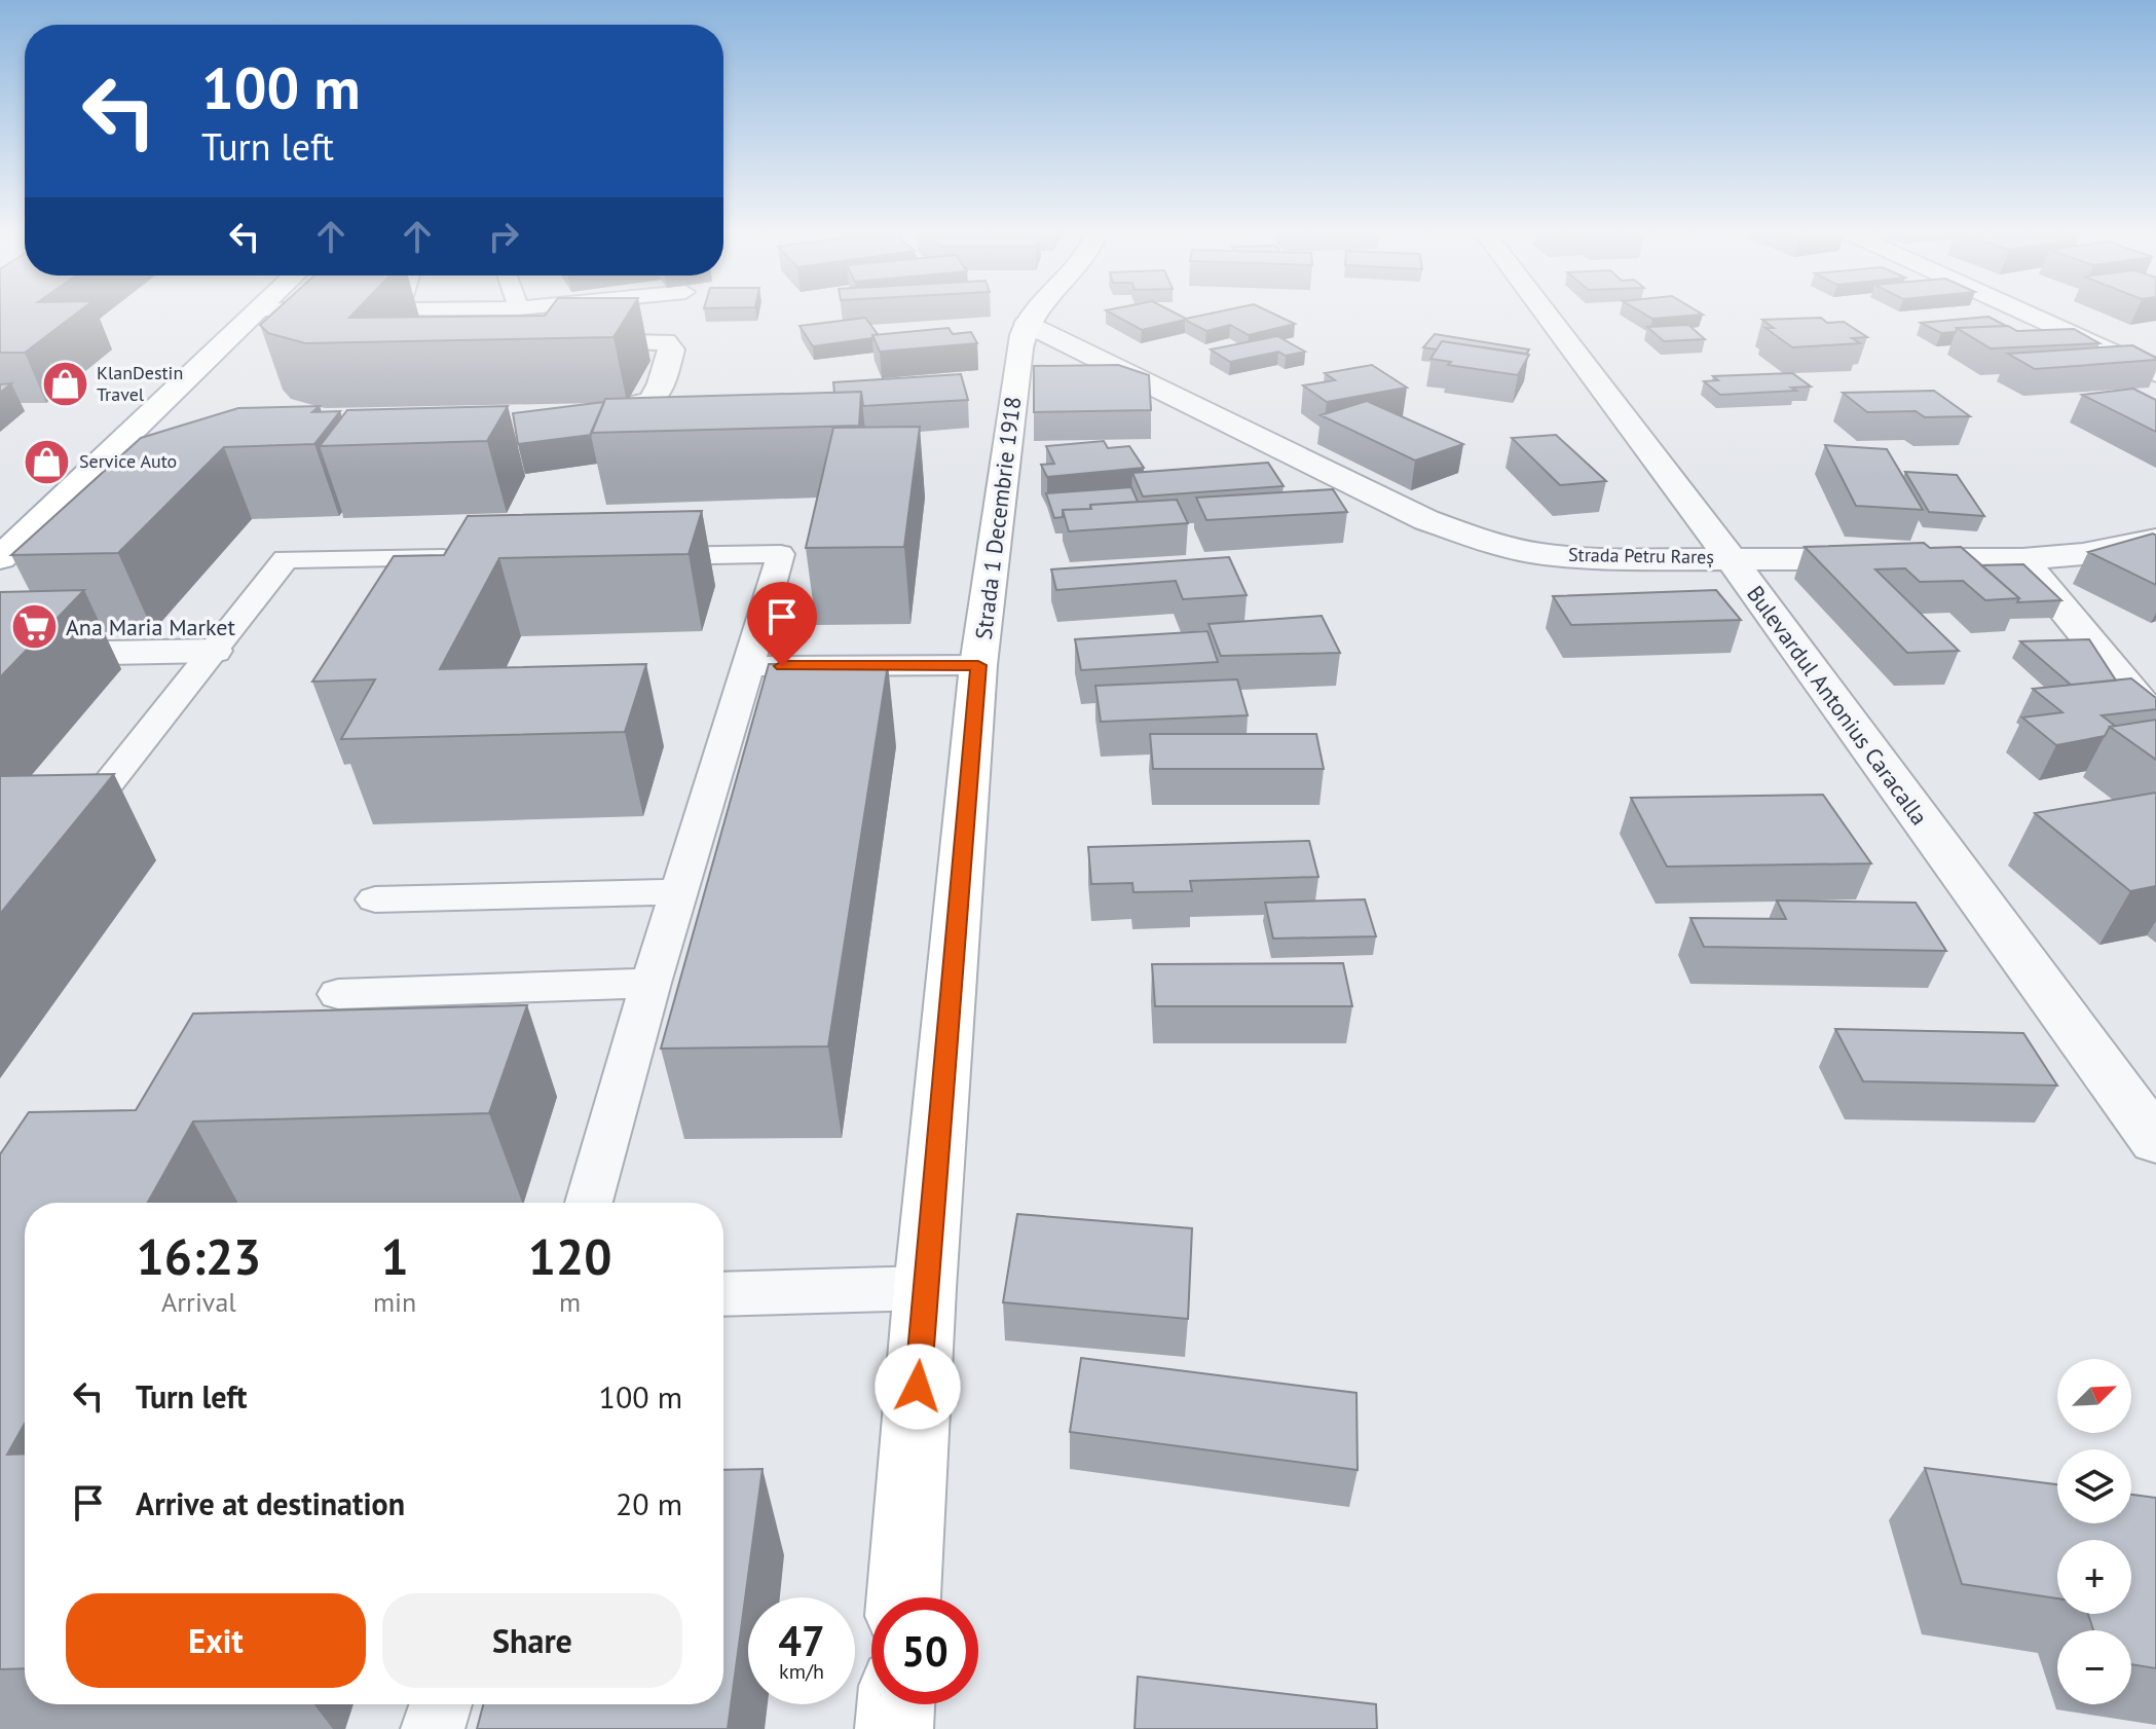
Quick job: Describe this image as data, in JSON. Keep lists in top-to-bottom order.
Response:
{
  "streets": {
    "main road": ["Strada 1 Decembrie 1918"],
    "street": ["Strada Petru Rareș", "Bulevardul Antonius Caracalla"]
  },
  "crossings": [
    ["Strada 1 Decembrie 1918", "Strada Petru Rareș"],
    ["Strada Petru Rareș", "Bulevardul Antonius Caracalla"]
  ],
  "places": {
    "shop": ["KlanDestin Travel", "Service Auto"],
    "supermarket": ["Ana Maria Market"]
  },
  "north": "top right",
  "page": {
    "turn": ["100 m", "Turn left"],
    "eta": [
      "16:23",
      "Arrival",
      "1",
      "min",
      "120",
      "m"
    ],
    "list": [
      {
        "name": "Turn left",
        "value": "100 m"
      },
      {
        "name": "Arrive at destination",
        "value": "20 m"
      }
    ],
    "map_buttons": ["+", "−"],
    "buttons": ["Exit", "Share"],
    "speed": "47 km/h",
    "limit": "50"
  }
}
